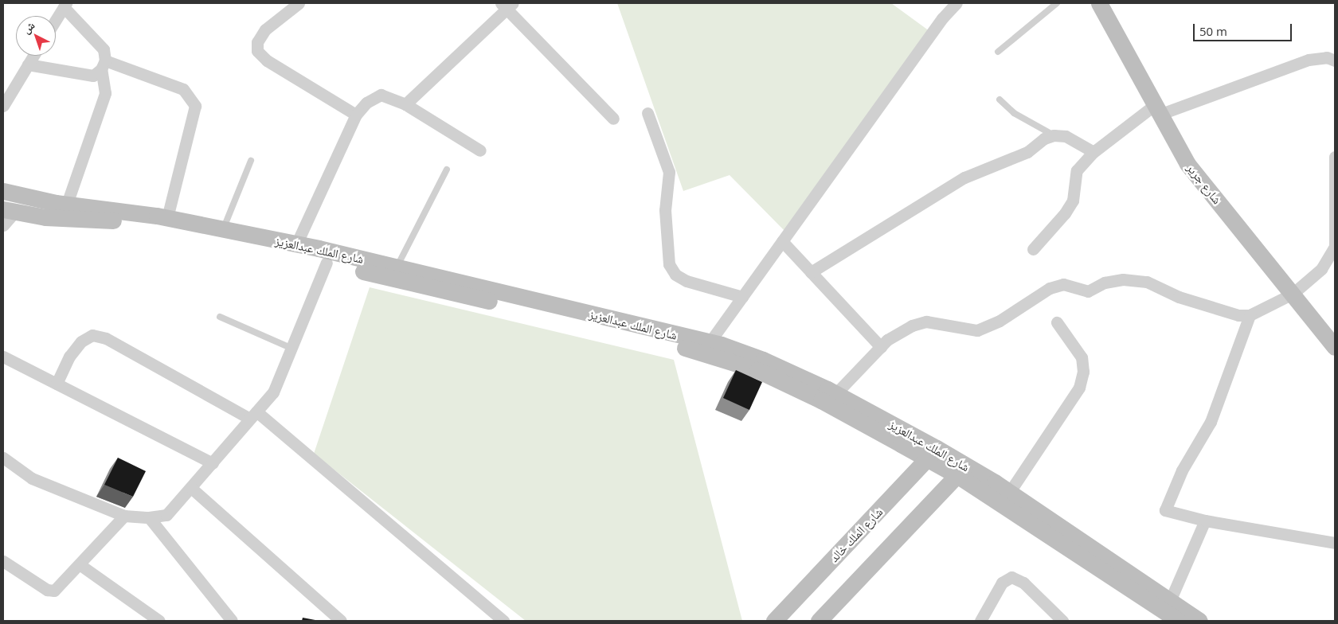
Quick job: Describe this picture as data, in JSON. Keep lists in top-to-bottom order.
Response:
{
  "streets": {
    "street": ["شارع جرير", "شارع الملك عبدالعزيز", "شارع الملك خالد"]
  },
  "crossings": [
    ["شارع الملك عبدالعزيز", "شارع الملك خالد"]
  ],
  "scale_bar": "50 m",
  "north": "top left"
}
